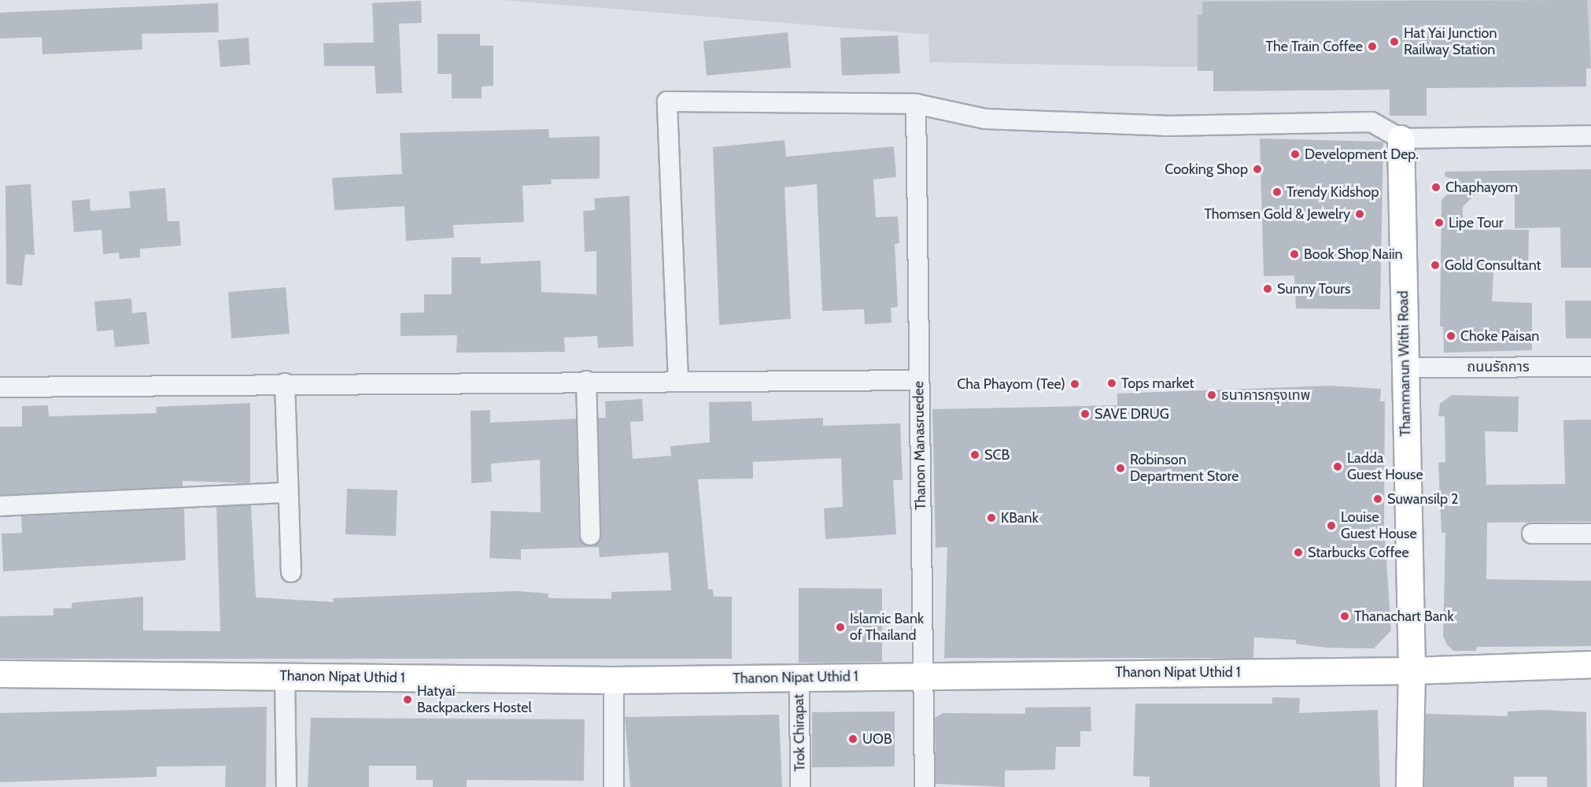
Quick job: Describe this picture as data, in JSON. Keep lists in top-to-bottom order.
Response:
{
  "streets": {
    "street": [
      "Thammanun Withi Road",
      "ถนนรัถการ",
      "Thanon Manasruedee",
      "Thanon Nipat Uthid 1",
      "Trok Chirapat"
    ]
  },
  "crossings": [
    ["Thammanun Withi Road", "ถนนรัถการ"],
    ["Thammanun Withi Road", "Thanon Nipat Uthid 1"],
    ["Thanon Manasruedee", "Thanon Nipat Uthid 1"],
    ["Thanon Nipat Uthid 1", "Trok Chirapat"]
  ],
  "places": [
    "Hat Yai Junction Railway Station",
    "The Train Coffee",
    "Development Dep.",
    "Cooking Shop",
    "Chaphayom",
    "Trendy Kidshop",
    "Thomsen Gold & Jewelry",
    "Lipe Tour",
    "Book Shop Naiin",
    "Gold Consultant",
    "Sunny Tours",
    "Choke Paisan",
    "Tops market",
    "Cha Phayom (Tee)",
    "ธนาคารกรุงเทพ",
    "SAVE DRUG",
    "SCB",
    "Ladda Guest House",
    "Robinson Department Store",
    "Suwansilp 2",
    "KBank",
    "Louise Guest House",
    "Starbucks Coffee",
    "Thanachart Bank",
    "Islamic Bank of Thailand",
    "Hatyai Backpackers Hostel",
    "UOB"
  ]
}
